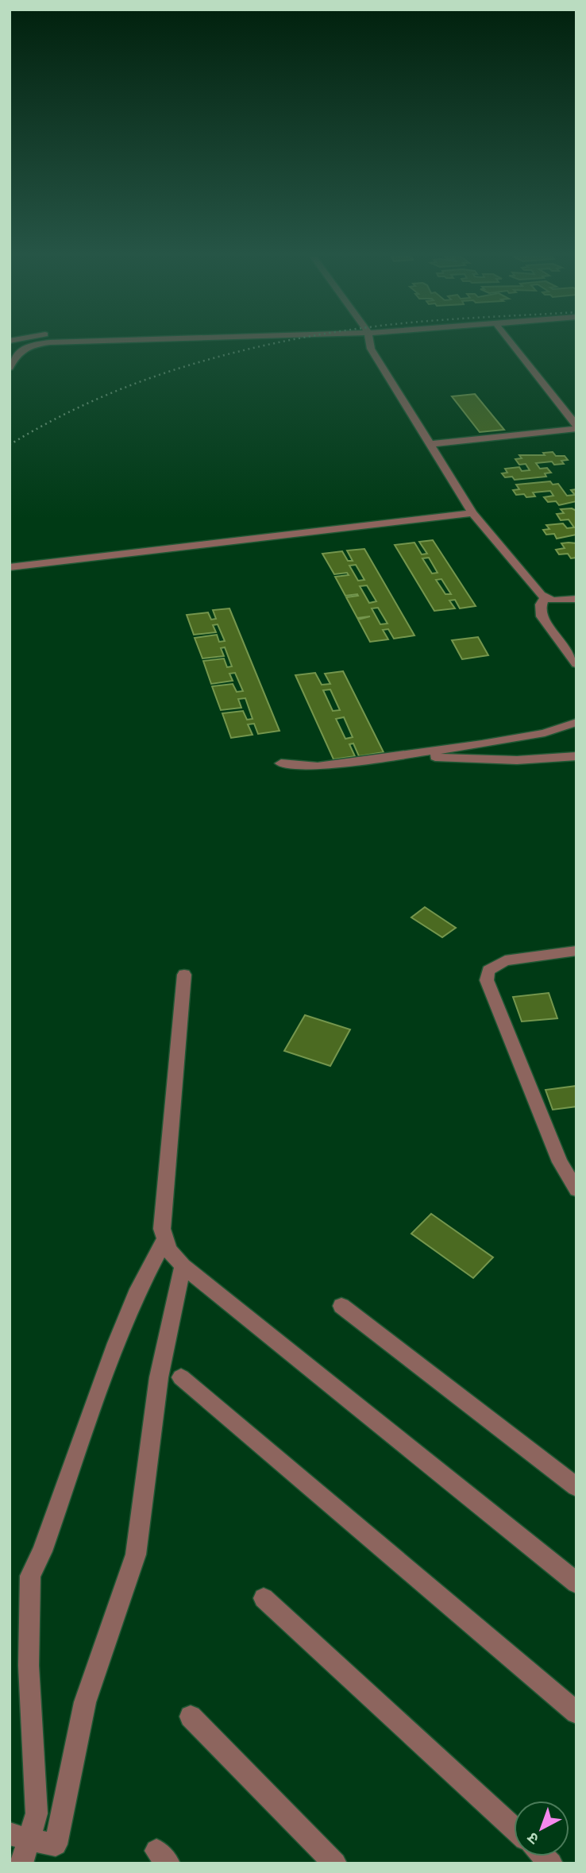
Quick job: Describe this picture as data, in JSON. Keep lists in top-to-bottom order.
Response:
{
  "north": "bottom left"
}
